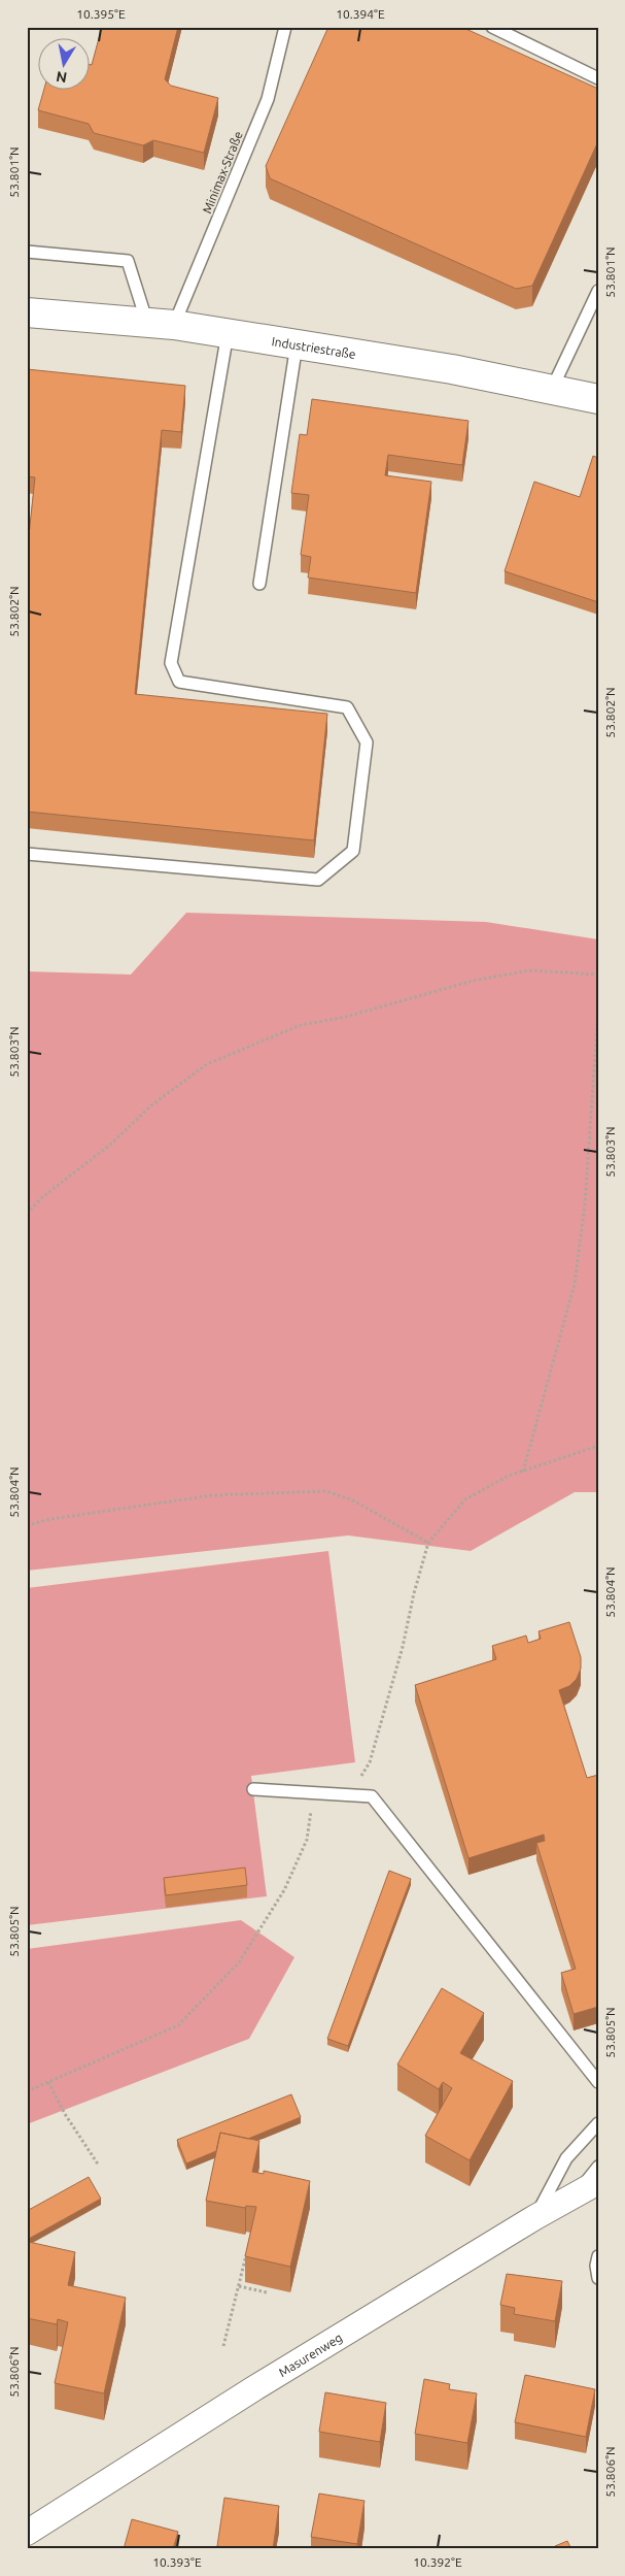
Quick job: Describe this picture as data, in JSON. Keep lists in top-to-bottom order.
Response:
{
  "streets": {
    "main road": ["Industriestraße"],
    "street": ["Masurenweg"],
    "lane": ["Minimax-Straße"]
  },
  "crossings": [
    ["Minimax-Straße", "Industriestraße"]
  ],
  "north": "bottom",
  "coordinates": [
    "10.395°E",
    "10.394°E",
    "53.801°N",
    "53.802°N",
    "53.803°N",
    "53.804°N",
    "53.805°N",
    "53.806°N",
    "10.393°E",
    "10.392°E"
  ]
}
